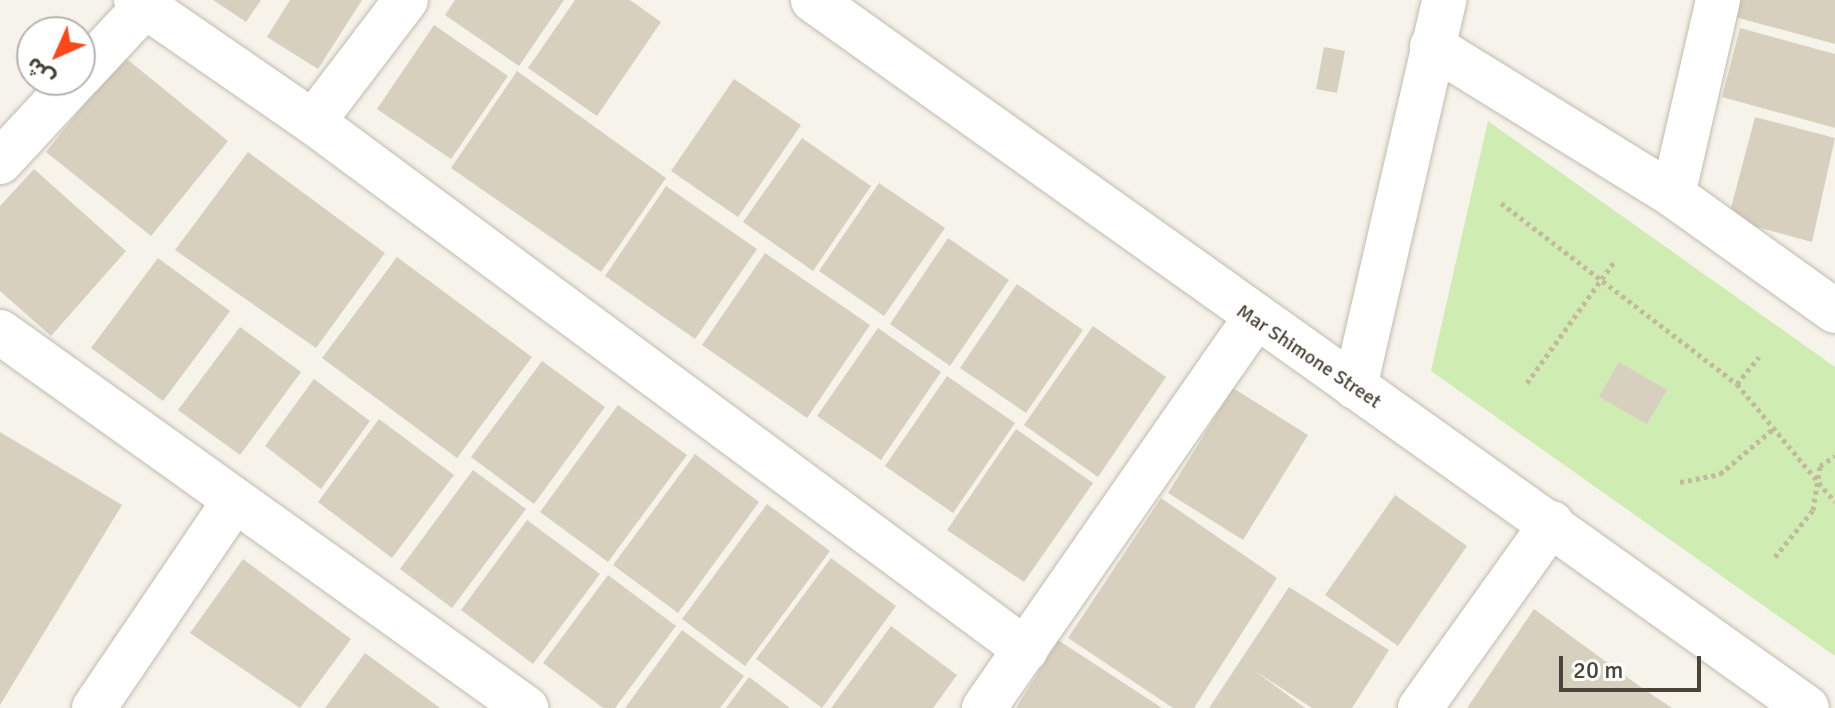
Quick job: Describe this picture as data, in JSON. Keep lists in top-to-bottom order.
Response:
{
  "streets": {
    "street": ["Mar Shimone Street"]
  },
  "scale_bar": "20 m",
  "north": "bottom left"
}
